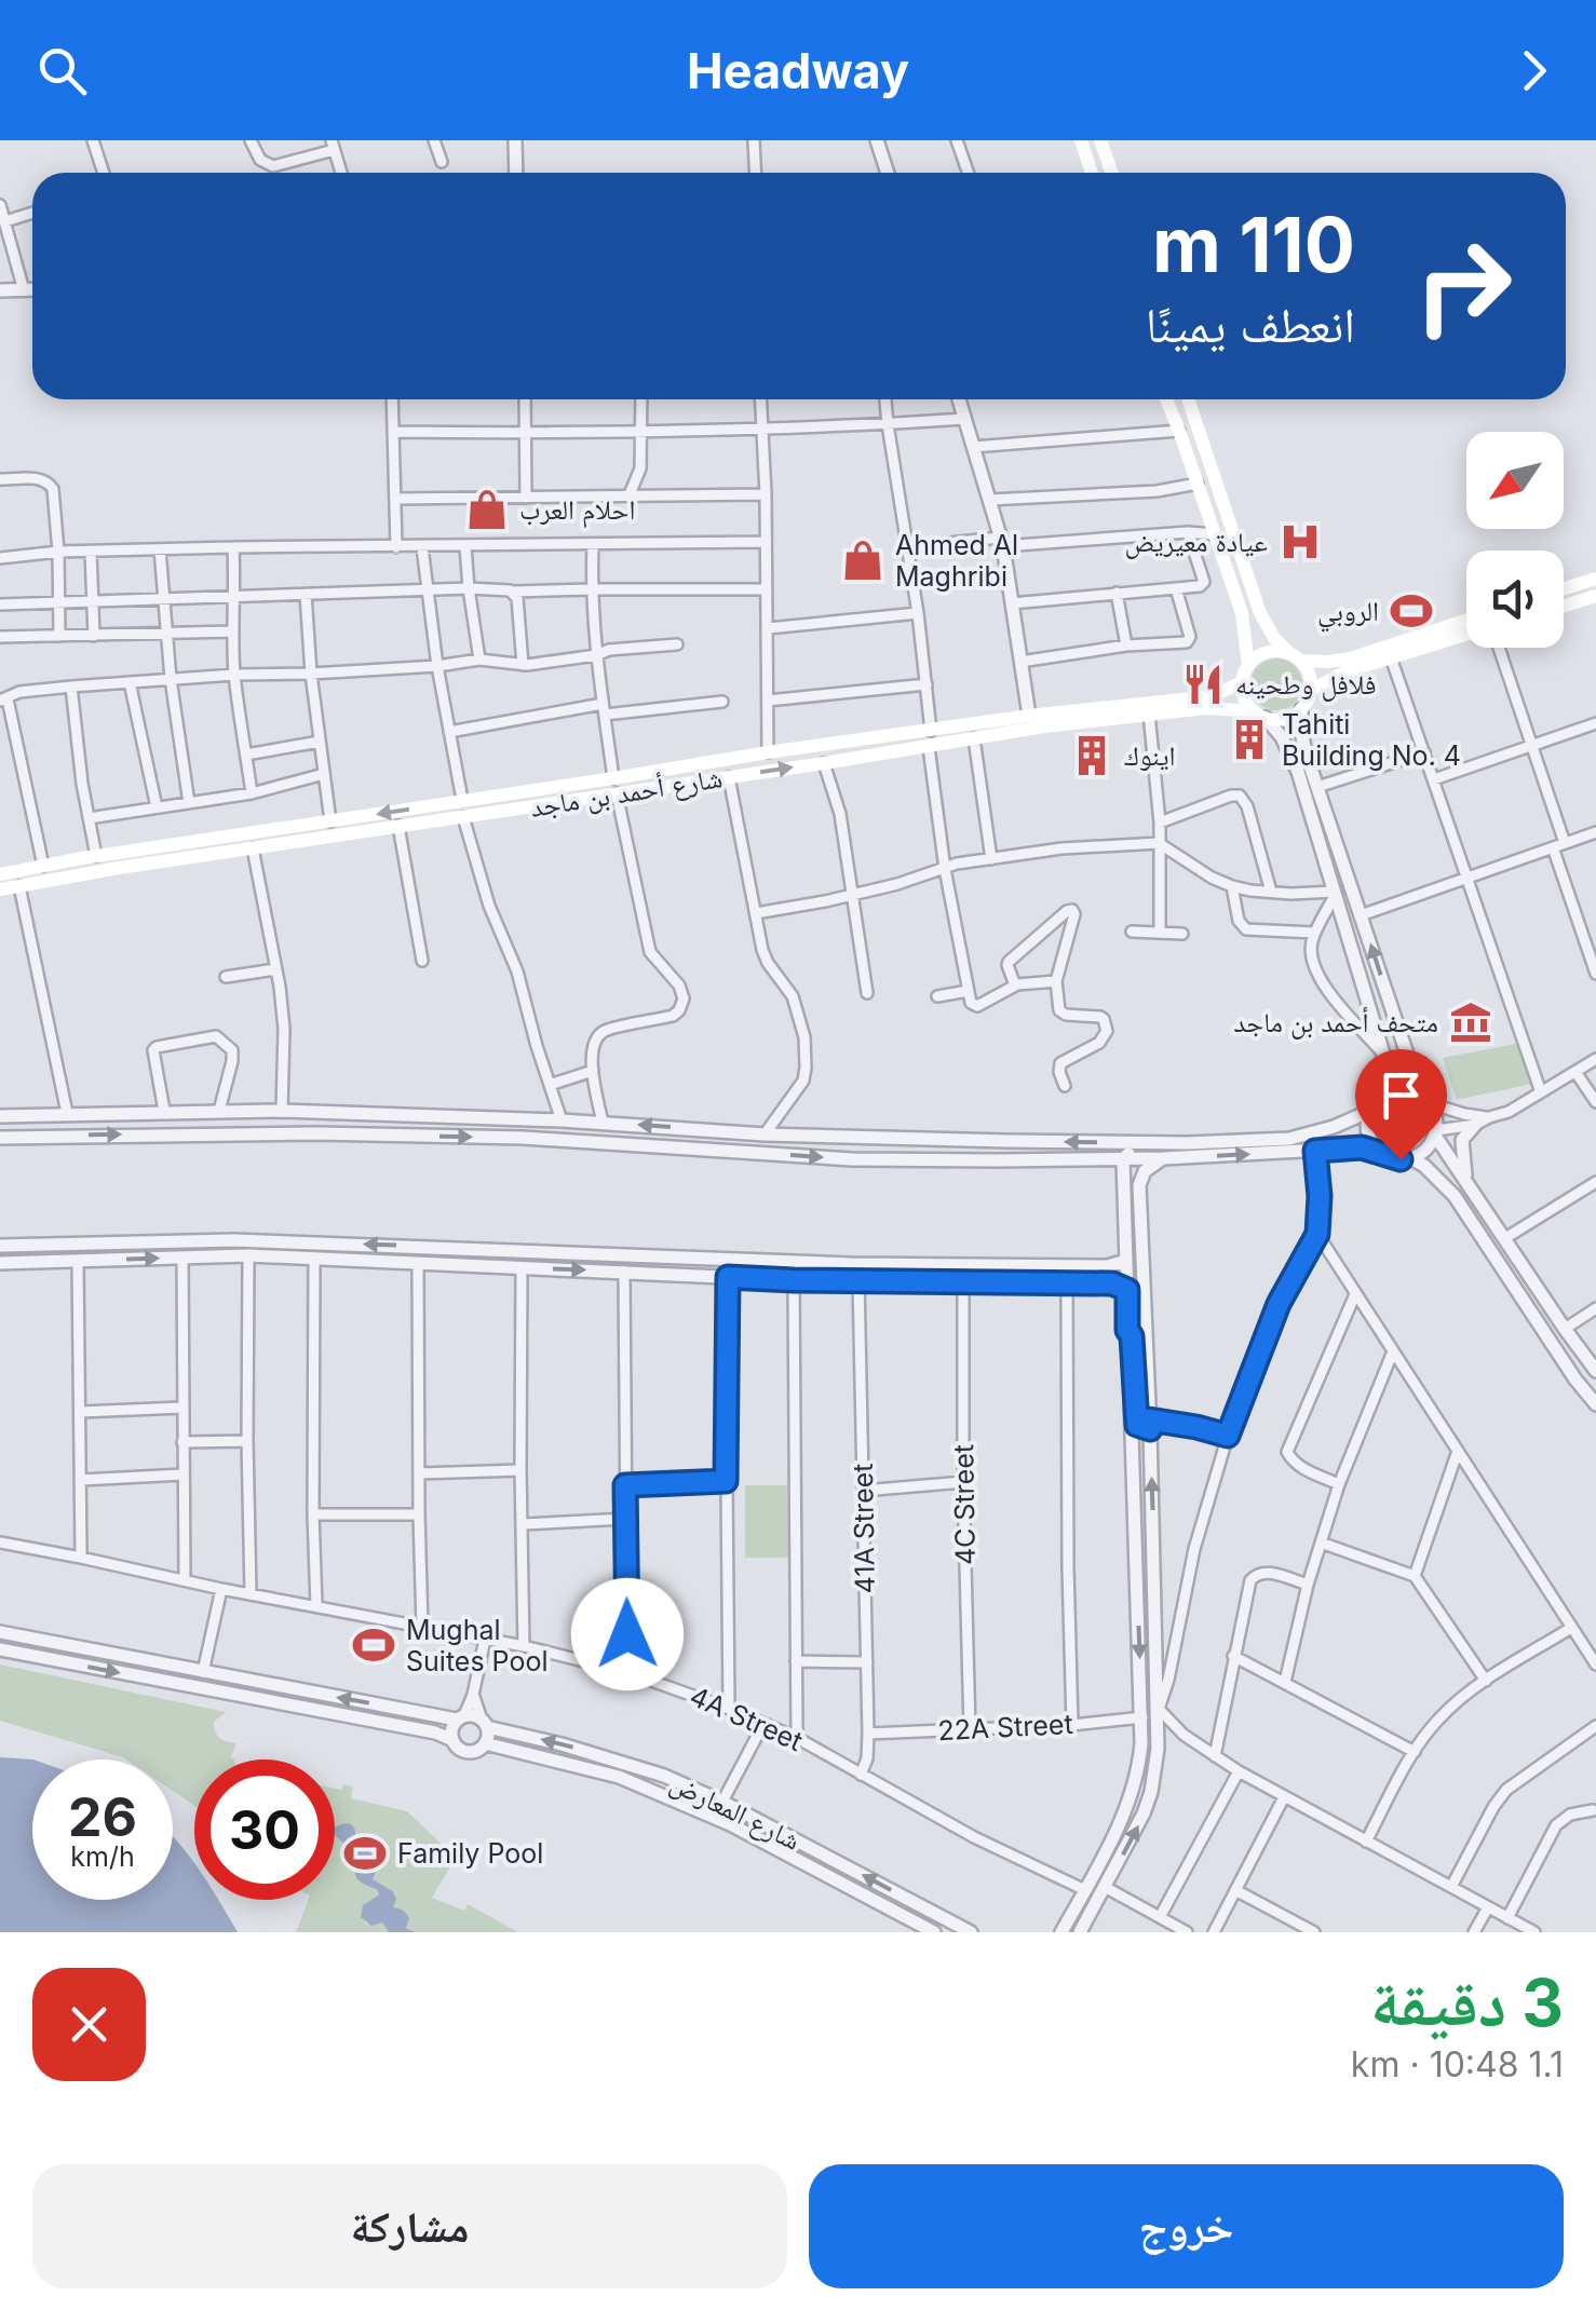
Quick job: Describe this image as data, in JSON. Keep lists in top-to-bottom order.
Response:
{
  "streets": {
    "main road": ["شارع أحمد بن ماجد"],
    "street": [
      "4C Street",
      "41A Street",
      "4A Street",
      "22A Street",
      "شارع المعارض"
    ]
  },
  "crossings": [
    ["4C Street", "22A Street"],
    ["41A Street", "4A Street"],
    ["41A Street", "22A Street"]
  ],
  "places": {
    "shop": ["احلام العرب", "Ahmed Al Maghribi"],
    "hospital": ["عيادة معيريض"],
    "sports": ["الروبي", "Mughal Suites Pool", "Family Pool"],
    "restaurant": ["فلافل وطحينه"],
    "building": ["Tahiti Building No. 4", "اينوك"],
    "museum": ["متحف أحمد بن ماجد"]
  },
  "north": "bottom left",
  "page": {
    "header": "Headway",
    "turn": ["110 m", "انعطف يمينًا"],
    "speed": "26 km/h",
    "limit": "30",
    "heading": ["3 دقيقة", "1.1 km · 10:48"],
    "buttons": ["خروج", "مشاركة"]
  }
}
